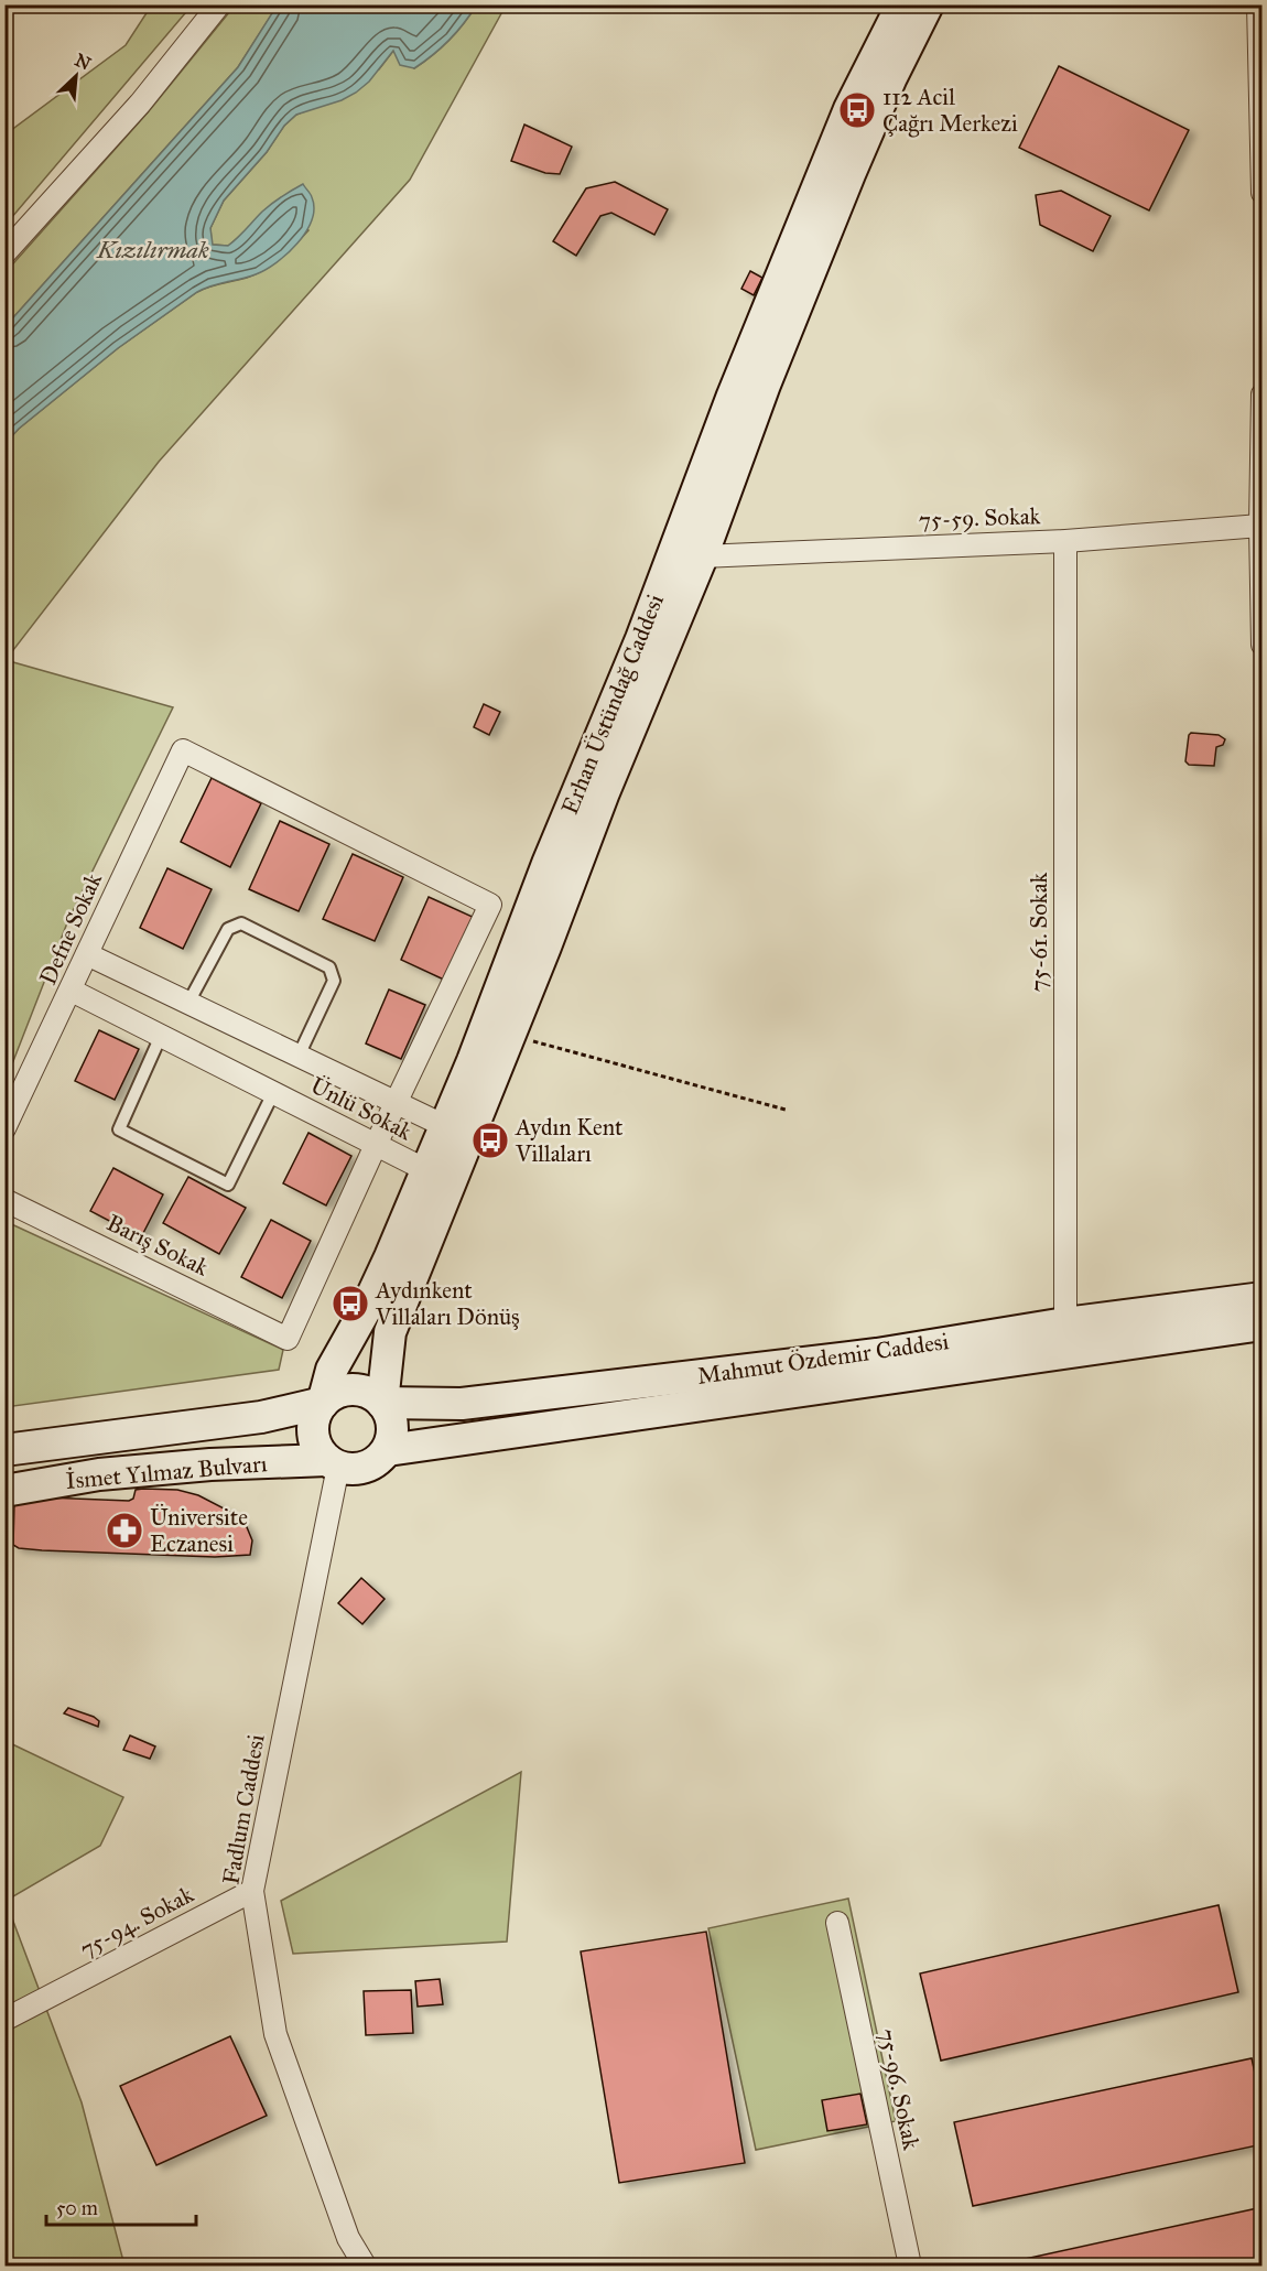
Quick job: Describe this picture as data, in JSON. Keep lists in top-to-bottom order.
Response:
{
  "streets": {
    "street": [
      "75-59. Sokak",
      "Erhan Üstündağ Caddesi",
      "Defne Sokak",
      "75-61. Sokak",
      "Ünlü Sokak",
      "Barış Sokak",
      "Mahmut Özdemir Caddesi",
      "İsmet Yılmaz Bulvarı",
      "Fadlum Caddesi",
      "75-94. Sokak",
      "75-96. Sokak"
    ]
  },
  "crossings": [
    ["75-59. Sokak", "Erhan Üstündağ Caddesi"],
    ["75-59. Sokak", "75-61. Sokak"],
    ["Erhan Üstündağ Caddesi", "Ünlü Sokak"],
    ["Erhan Üstündağ Caddesi", "Mahmut Özdemir Caddesi"],
    ["Erhan Üstündağ Caddesi", "İsmet Yılmaz Bulvarı"],
    ["Erhan Üstündağ Caddesi", "Fadlum Caddesi"],
    ["Defne Sokak", "Ünlü Sokak"],
    ["75-61. Sokak", "Mahmut Özdemir Caddesi"],
    ["Ünlü Sokak", "Barış Sokak"],
    ["Mahmut Özdemir Caddesi", "İsmet Yılmaz Bulvarı"],
    ["Mahmut Özdemir Caddesi", "Fadlum Caddesi"],
    ["İsmet Yılmaz Bulvarı", "Fadlum Caddesi"],
    ["Fadlum Caddesi", "75-94. Sokak"]
  ],
  "water": ["Kızılırmak"],
  "places": {
    "bus stop": ["112 Acil Çağrı Merkezi", "Aydın Kent Villaları", "Aydınkent Villaları Dönüş"],
    "pharmacy": ["Üniversite Eczanesi"]
  },
  "scale_bar": "50 m",
  "north": "top right"
}
